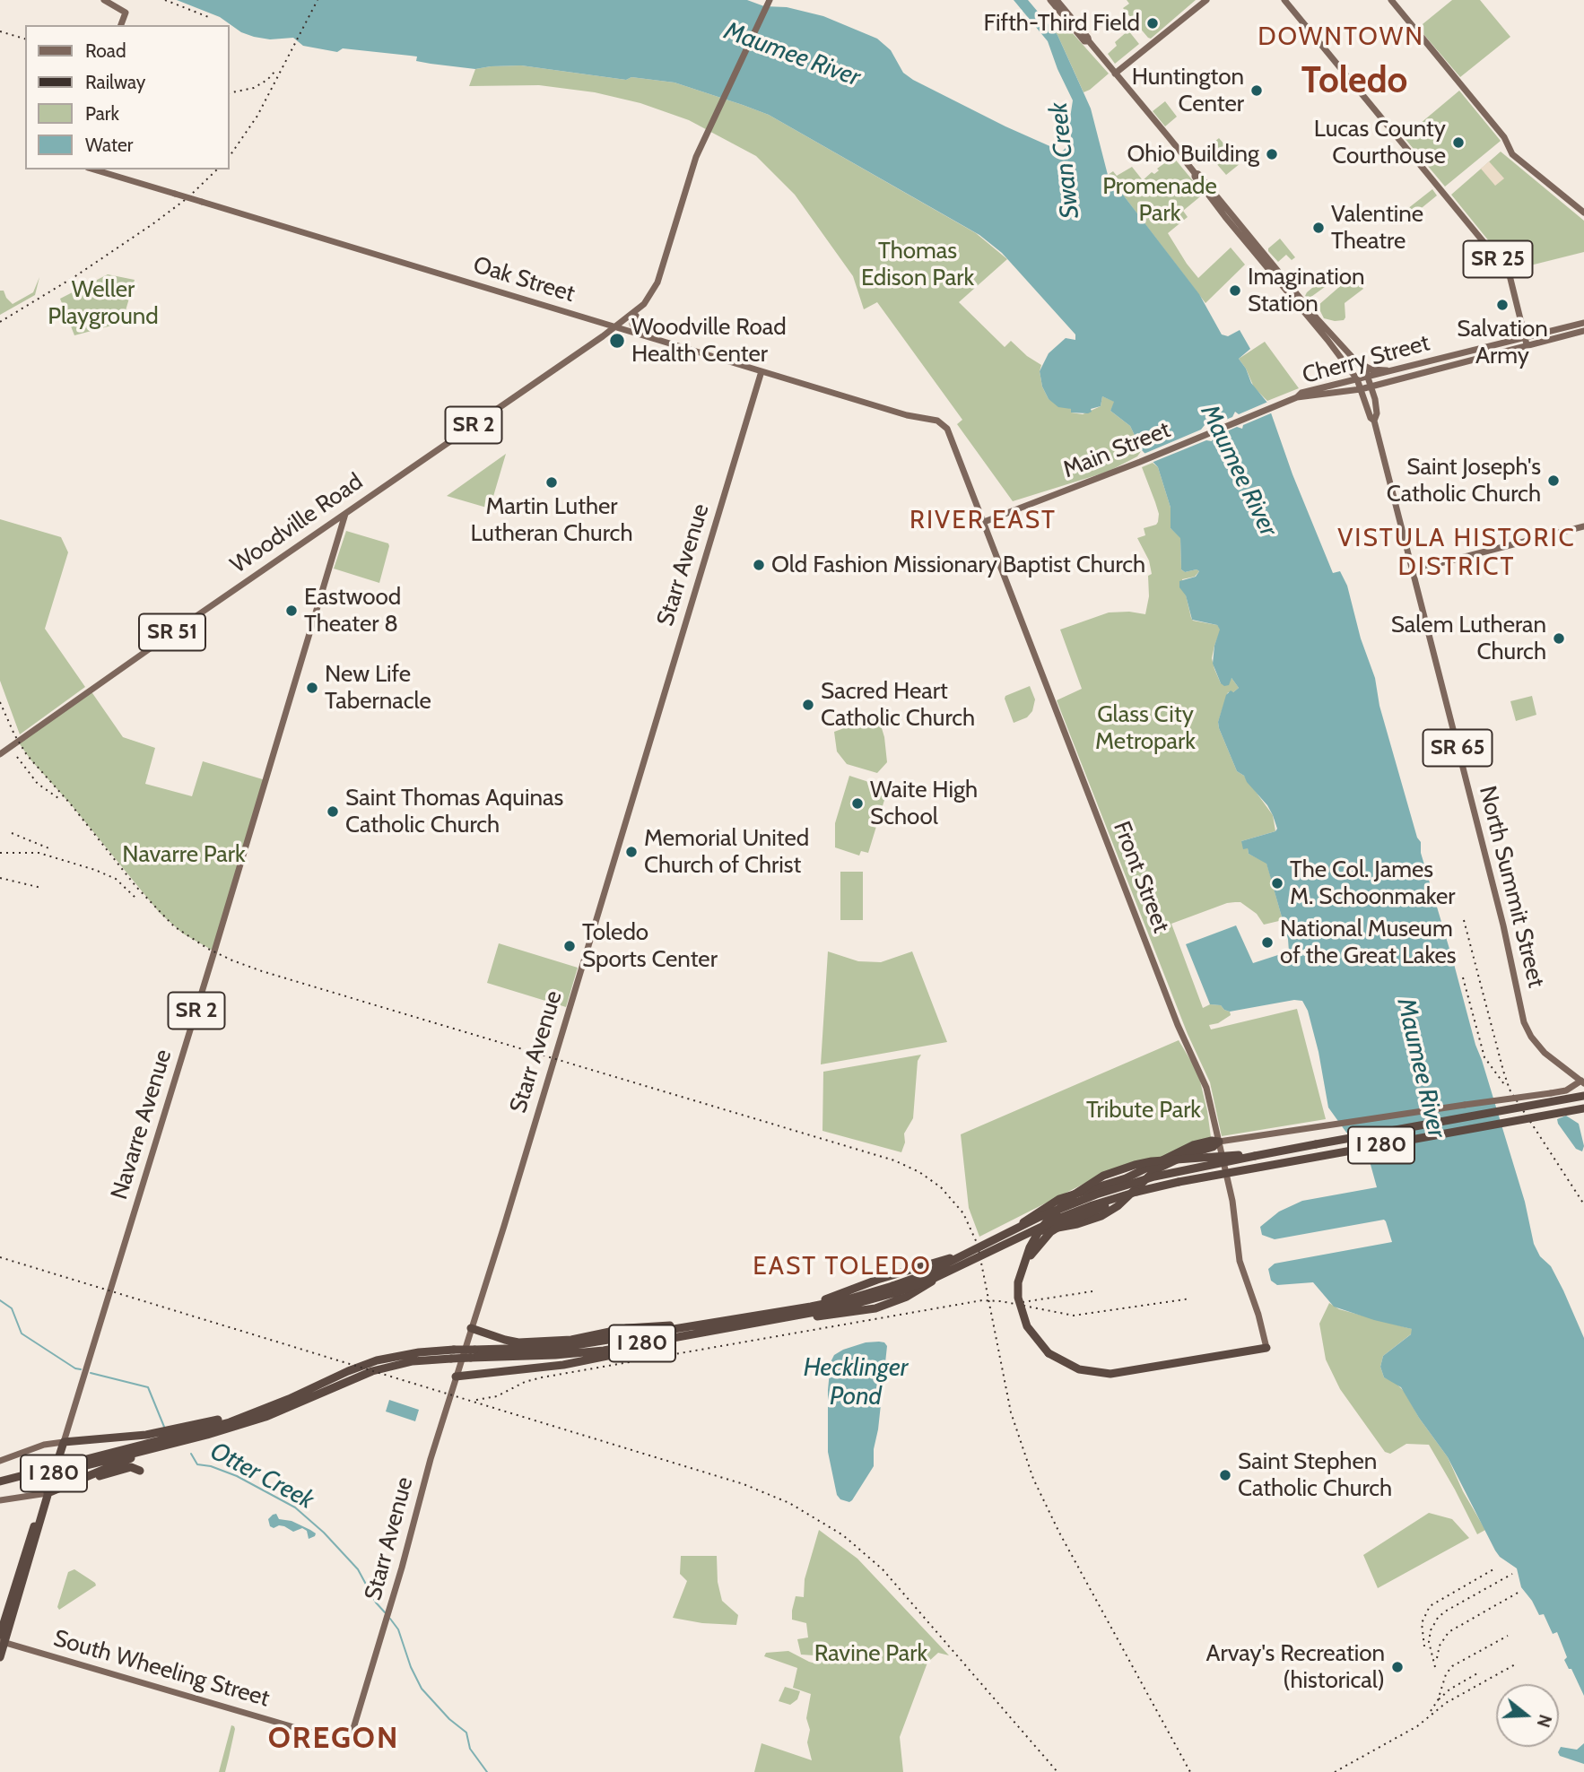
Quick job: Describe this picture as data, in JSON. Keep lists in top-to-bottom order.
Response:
{
  "streets": {
    "highway": ["SR 2", "Navarre Avenue", "I 280"],
    "main road": [
      "SR 25",
      "Oak Street",
      "Cherry Street",
      "Main Street",
      "Woodville Road",
      "Starr Avenue",
      "SR 51",
      "SR 65",
      "Front Street",
      "North Summit Street",
      "South Wheeling Street"
    ]
  },
  "crossings": [
    ["SR 25", "Cherry Street"],
    ["Oak Street", "Woodville Road"],
    ["Oak Street", "Starr Avenue"],
    ["Oak Street", "Front Street"],
    ["Cherry Street", "Main Street"],
    ["Cherry Street", "North Summit Street"],
    ["Main Street", "Front Street"],
    ["Woodville Road", "Navarre Avenue"],
    ["Starr Avenue", "South Wheeling Street"],
    ["SR 65", "Front Street"],
    ["SR 65", "North Summit Street"],
    ["Navarre Avenue", "South Wheeling Street"]
  ],
  "districts": [
    "DOWNTOWN",
    "Toledo",
    "RIVER EAST",
    "VISTULA HISTORIC DISTRICT",
    "EAST TOLEDO",
    "OREGON"
  ],
  "water": [
    "Maumee River",
    "Swan Creek",
    "Hecklinger Pond",
    "Otter Creek"
  ],
  "parks": [
    "Promenade Park",
    "Thomas Edison Park",
    "Weller Playground",
    "Glass City Metropark",
    "Navarre Park",
    "Tribute Park",
    "Ravine Park"
  ],
  "places": [
    "Fifth-Third Field",
    "Huntington Center",
    "Lucas County Courthouse",
    "Ohio Building",
    "Valentine Theatre",
    "Imagination Station",
    "Salvation Army",
    "Woodville Road Health Center",
    "Saint Joseph's Catholic Church",
    "Martin Luther Lutheran Church",
    "Old Fashion Missionary Baptist Church",
    "Eastwood Theater 8",
    "Salem Lutheran Church",
    "New Life Tabernacle",
    "Sacred Heart Catholic Church",
    "Waite High School",
    "Saint Thomas Aquinas Catholic Church",
    "Memorial United Church of Christ",
    "The Col. James M. Schoonmaker",
    "National Museum of the Great Lakes",
    "Toledo Sports Center",
    "Saint Stephen Catholic Church",
    "Arvay's Recreation (historical)"
  ],
  "legend": [
    "Road",
    "Railway",
    "Park",
    "Water"
  ],
  "north": "right"
}
